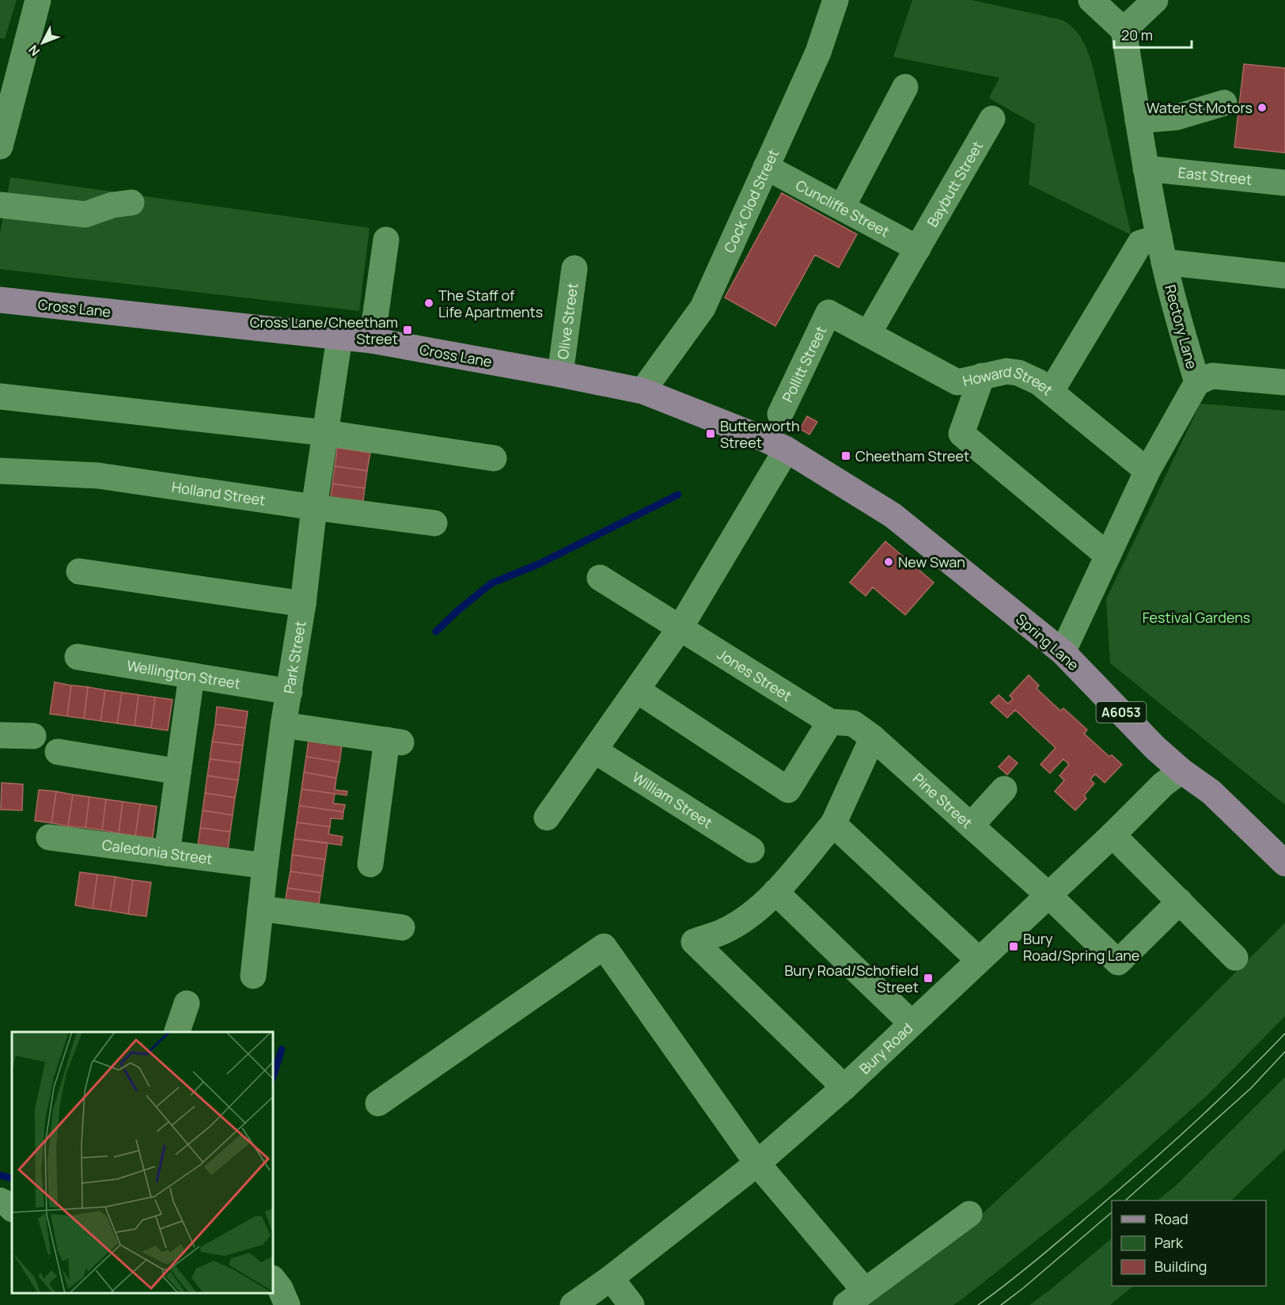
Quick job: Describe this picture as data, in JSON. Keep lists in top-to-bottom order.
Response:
{
  "streets": {
    "main road": ["Cross Lane", "Spring Lane", "A6053"],
    "street": [
      "East Street",
      "Baybutt Street",
      "Cock Clod Street",
      "Cuncliffe Street",
      "Olive Street",
      "Rectory Lane",
      "Pollitt Street",
      "Howard Street",
      "Holland Street",
      "Park Street",
      "Wellington Street",
      "Jones Street",
      "William Street",
      "Pine Street",
      "Caledonia Street",
      "Bury Road"
    ]
  },
  "crossings": [
    ["East Street", "Rectory Lane"],
    ["Baybutt Street", "Cuncliffe Street"],
    ["Baybutt Street", "Howard Street"],
    ["Cock Clod Street", "Cuncliffe Street"],
    ["Cock Clod Street", "Cross Lane"],
    ["Cross Lane", "Olive Street"],
    ["Cross Lane", "Spring Lane"],
    ["Cross Lane", "Park Street"],
    ["Rectory Lane", "Howard Street"],
    ["Rectory Lane", "Spring Lane"],
    ["Pollitt Street", "Howard Street"],
    ["Holland Street", "Park Street"],
    ["Spring Lane", "Bury Road"],
    ["Park Street", "Wellington Street"],
    ["Park Street", "Caledonia Street"],
    ["Jones Street", "Pine Street"],
    ["Pine Street", "Bury Road"]
  ],
  "parks": ["Festival Gardens"],
  "places": {
    "other": ["Water St Motors", "The Staff of Life Apartments", "New Swan"],
    "transit": [
      "Cross Lane/Cheetham Street",
      "Butterworth Street",
      "Cheetham Street",
      "Bury Road/Spring Lane",
      "Bury Road/Schofield Street"
    ]
  },
  "legend": ["Road", "Park", "Building"],
  "scale_bar": "20 m",
  "north": "bottom left"
}
